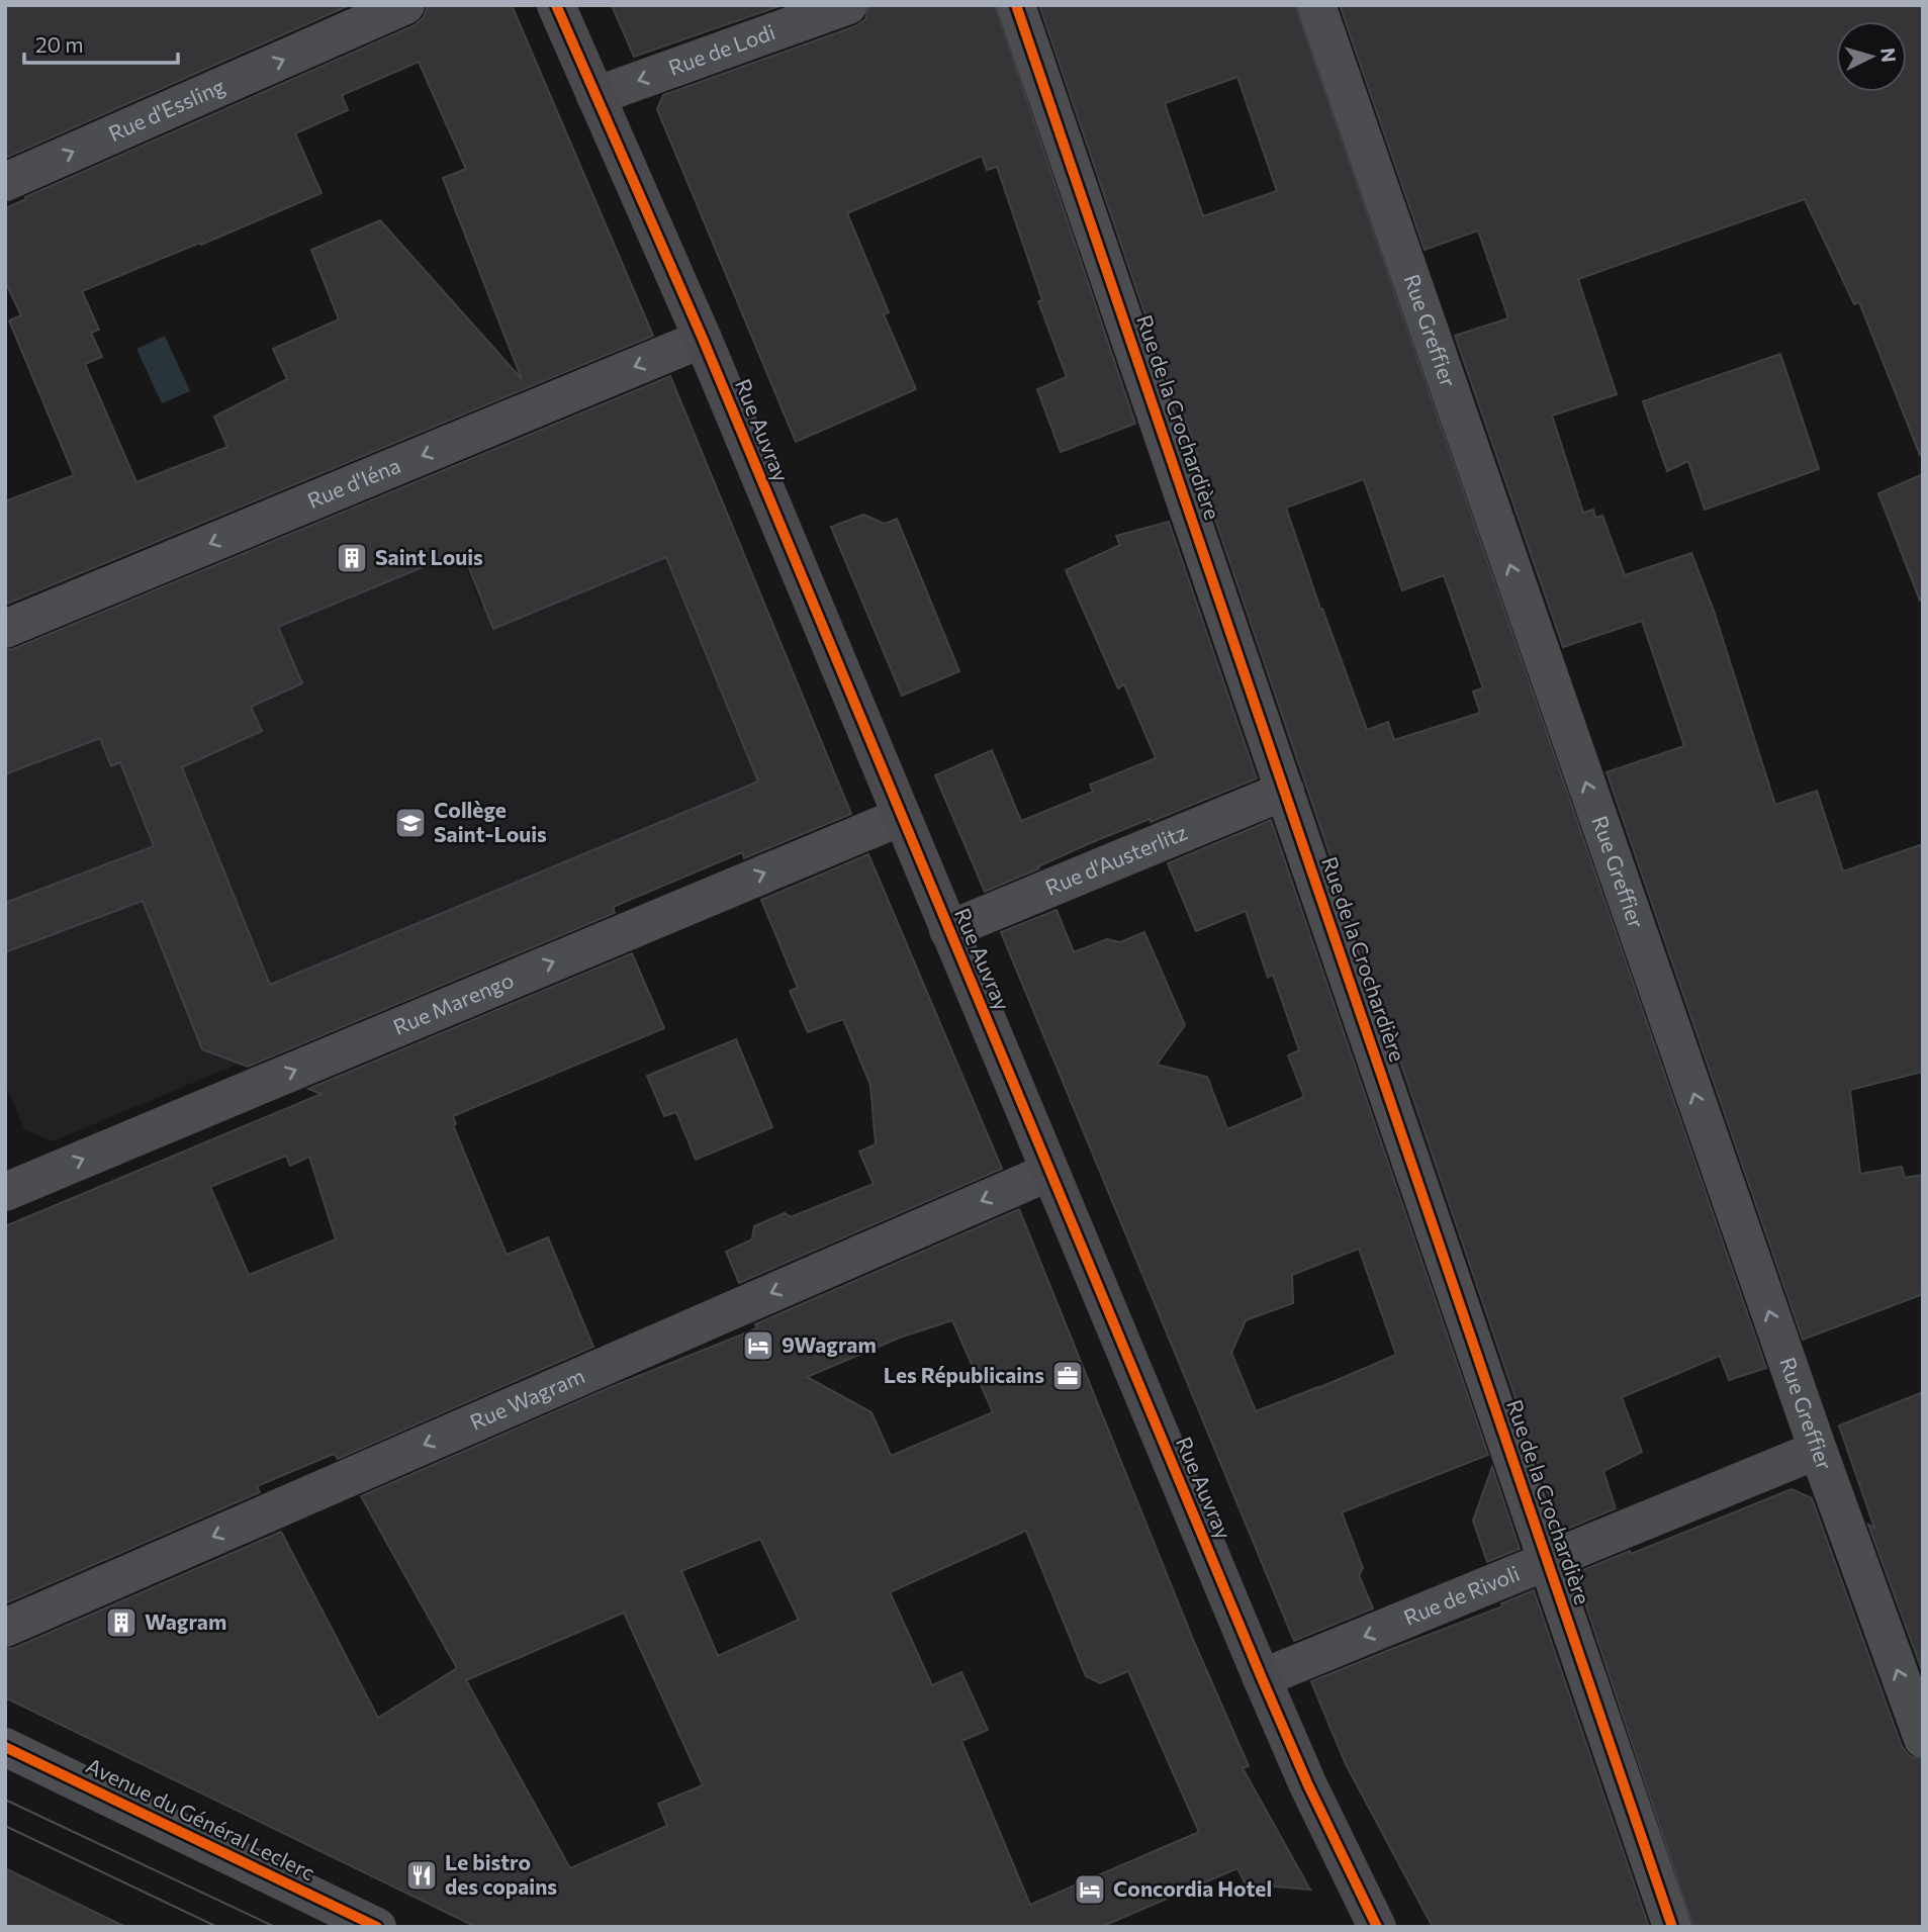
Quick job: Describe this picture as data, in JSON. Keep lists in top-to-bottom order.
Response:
{
  "streets": {
    "street": [
      "Rue de Lodi",
      "Rue d'Essling",
      "Rue Greffier",
      "Rue de la Crochardière",
      "Rue Auvray",
      "Rue d'Iéna",
      "Rue d'Austerlitz",
      "Rue Marengo",
      "Rue Wagram",
      "Rue de Rivoli",
      "Avenue du Général Leclerc"
    ]
  },
  "crossings": [
    ["Rue de Lodi", "Rue Auvray"],
    ["Rue Greffier", "Rue de Rivoli"],
    ["Rue de la Crochardière", "Rue d'Austerlitz"],
    ["Rue de la Crochardière", "Rue de Rivoli"],
    ["Rue Auvray", "Rue d'Iéna"],
    ["Rue Auvray", "Rue d'Austerlitz"],
    ["Rue Auvray", "Rue Marengo"],
    ["Rue Auvray", "Rue Wagram"],
    ["Rue Auvray", "Rue de Rivoli"]
  ],
  "one_way": [
    "Rue de Lodi",
    "Rue d'Essling",
    "Rue Greffier",
    "Rue d'Iéna",
    "Rue Marengo",
    "Rue Wagram",
    "Rue de Rivoli"
  ],
  "places": {
    "building": ["Saint Louis", "Wagram"],
    "school or university": ["Collège Saint-Louis"],
    "hotel": ["9Wagram", "Concordia Hotel"],
    "office": ["Les Républicains"],
    "restaurant": ["Le bistro des copains"]
  },
  "scale_bar": "20 m",
  "north": "right"
}
